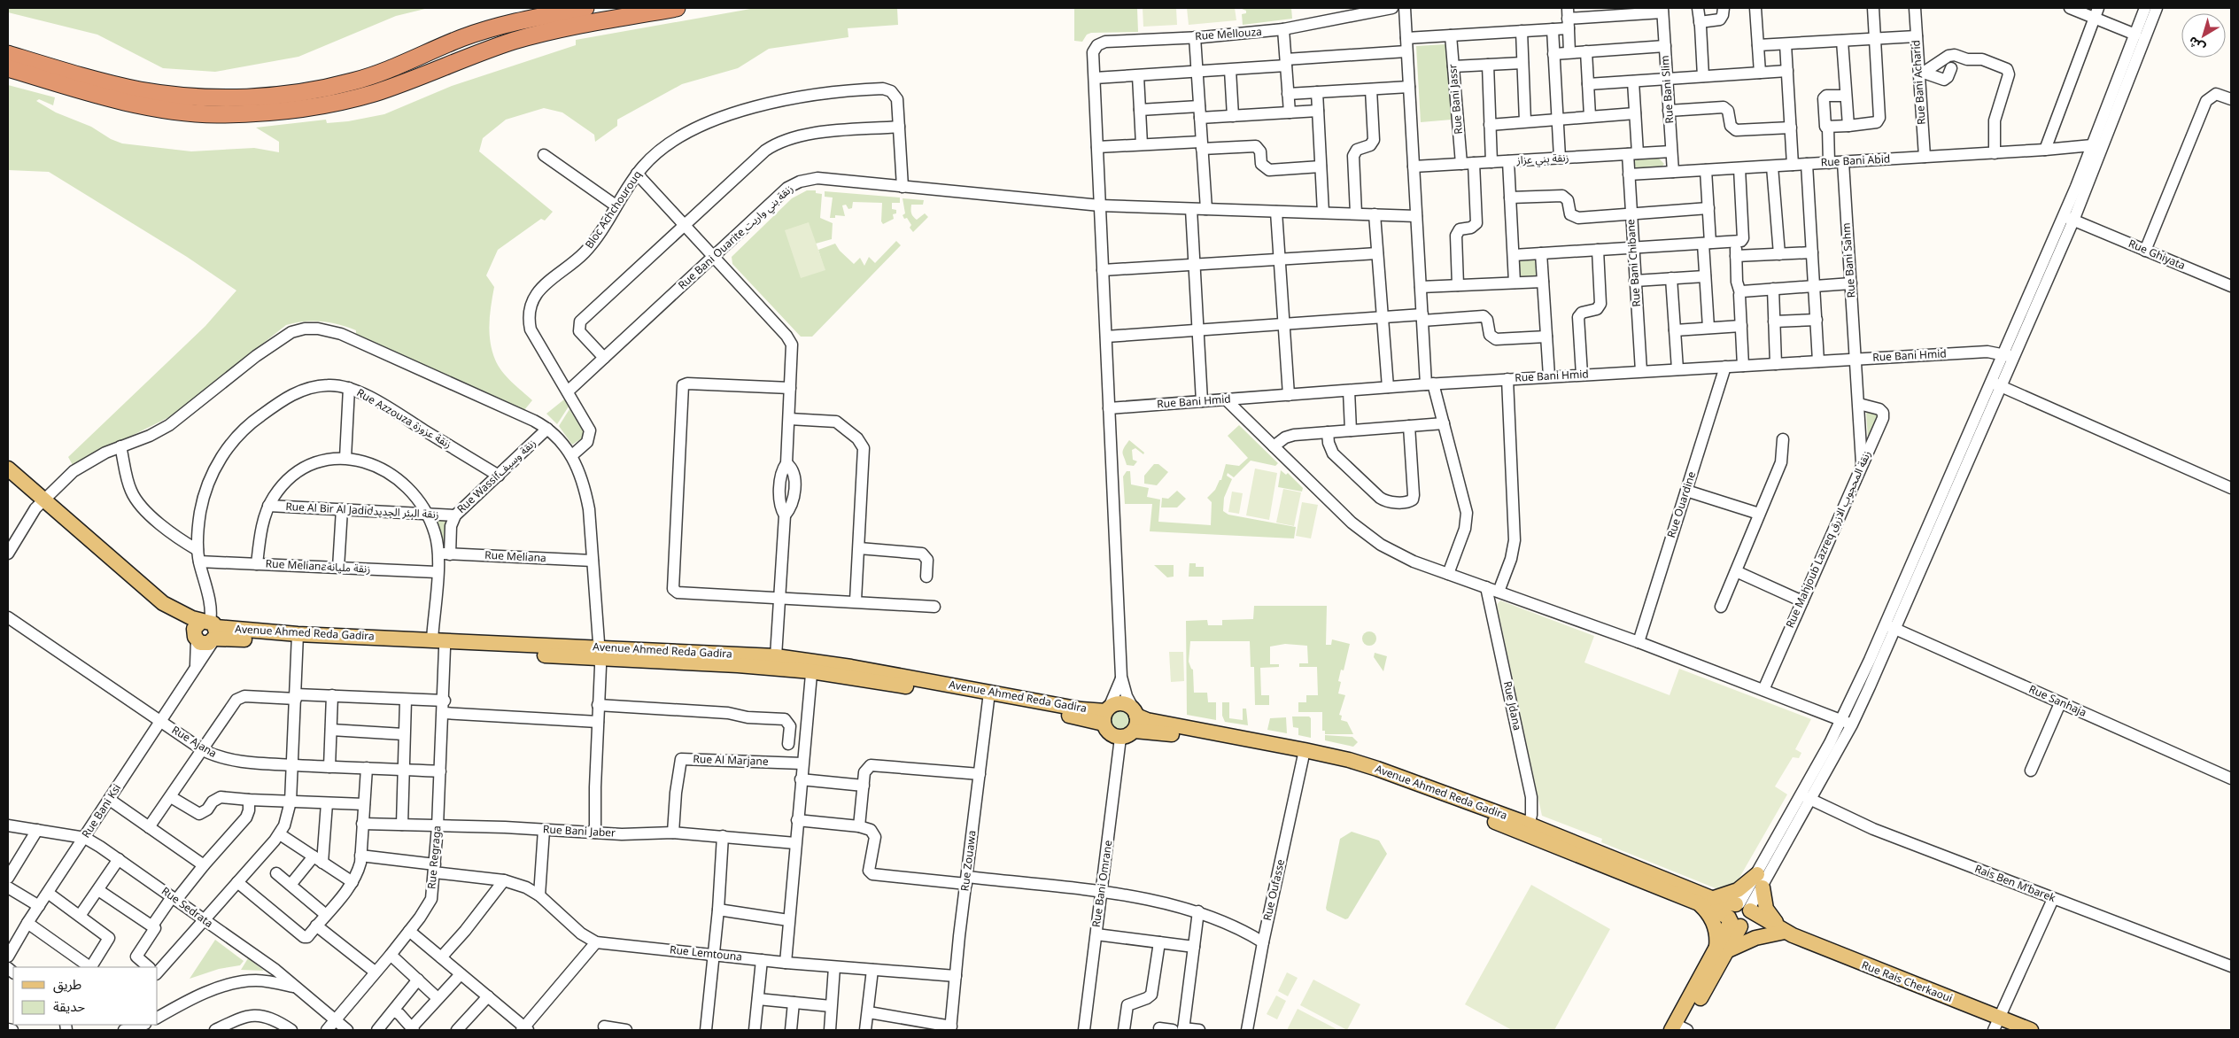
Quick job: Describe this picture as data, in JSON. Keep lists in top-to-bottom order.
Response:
{
  "streets": {
    "main road": ["Avenue Ahmed Reda Gadira", "Rue Rais Cherkaoui"],
    "street": [
      "Rue Mellouza",
      "Rue Bani Acharid",
      "Rue Bani Slim",
      "Rue Bani Jassr",
      "زنقة بني عزاز",
      "Rue Bani Abid",
      "Bloc Achchourouq",
      "Rue Bani Ouarite زنقة بني واريت",
      "Rue Ghiyata",
      "Rue Bani Sahm",
      "Rue Bani Chibane",
      "Rue Bani Hmid",
      "Rue Azzouza زنقة عزوزة",
      "Rue Wassifزنقة وسيف",
      "Rue Ouardine",
      "Rue Al Bir Al Jadidزنقة البئر الجديد",
      "Rue Mahjoub Lazreq زنقة المحجوب الازرق",
      "Rue Meliana",
      "Rue Melianaزنقة مليانة",
      "Rue Sanhaja",
      "Rue Jdana",
      "Rue Ajana",
      "Rue Al Marjane",
      "Rue Bani Ksi",
      "Rue Bani Jaber",
      "Rue Regraga",
      "Rue Zouawa",
      "Rue Bani Omrane",
      "Rais Ben M’barek",
      "Rue Oufasse",
      "Rue Sedrata",
      "Rue Lemtouna"
    ]
  },
  "crossings": [
    ["Rue Mellouza", "Rue Bani Ouarite زنقة بني واريت"],
    ["Rue Mellouza", "Rue Bani Hmid"],
    ["Rue Bani Acharid", "Rue Bani Abid"],
    ["Rue Bani Slim", "زنقة بني عزاز"],
    ["Rue Bani Slim", "Rue Bani Abid"],
    ["Rue Bani Jassr", "زنقة بني عزاز"],
    ["زنقة بني عزاز", "Rue Bani Chibane"],
    ["Rue Bani Abid", "Rue Bani Sahm"],
    ["Rue Bani Abid", "Rue Bani Chibane"],
    ["Bloc Achchourouq", "Rue Bani Ouarite زنقة بني واريت"],
    ["Rue Bani Sahm", "Rue Bani Hmid"],
    ["Rue Bani Sahm", "Rue Mahjoub Lazreq زنقة المحجوب الازرق"],
    ["Rue Bani Chibane", "Rue Bani Hmid"],
    ["Rue Bani Hmid", "Rue Ouardine"],
    ["Rue Azzouza زنقة عزوزة", "Rue Wassifزنقة وسيف"],
    ["Rue Azzouza زنقة عزوزة", "Rue Melianaزنقة مليانة"],
    ["Rue Azzouza زنقة عزوزة", "Avenue Ahmed Reda Gadira"],
    ["Rue Azzouza زنقة عزوزة", "Rue Bani Ksi"],
    ["Rue Wassifزنقة وسيف", "Rue Al Bir Al Jadidزنقة البئر الجديد"],
    ["Rue Wassifزنقة وسيف", "Rue Meliana"],
    ["Avenue Ahmed Reda Gadira", "Rue Jdana"],
    ["Avenue Ahmed Reda Gadira", "Rue Bani Ksi"],
    ["Avenue Ahmed Reda Gadira", "Rue Regraga"],
    ["Avenue Ahmed Reda Gadira", "Rue Zouawa"],
    ["Avenue Ahmed Reda Gadira", "Rue Bani Omrane"],
    ["Avenue Ahmed Reda Gadira", "Rue Oufasse"],
    ["Rue Ajana", "Rue Bani Ksi"],
    ["Rue Ajana", "Rue Regraga"],
    ["Rue Al Marjane", "Rue Bani Jaber"],
    ["Rue Bani Ksi", "Rue Sedrata"],
    ["Rue Bani Jaber", "Rue Regraga"],
    ["Rue Regraga", "Rue Sedrata"],
    ["Rue Regraga", "Rue Lemtouna"],
    ["Rue Zouawa", "Rue Lemtouna"]
  ],
  "legend": ["طريق", "حديقة"],
  "north": "bottom left"
}
